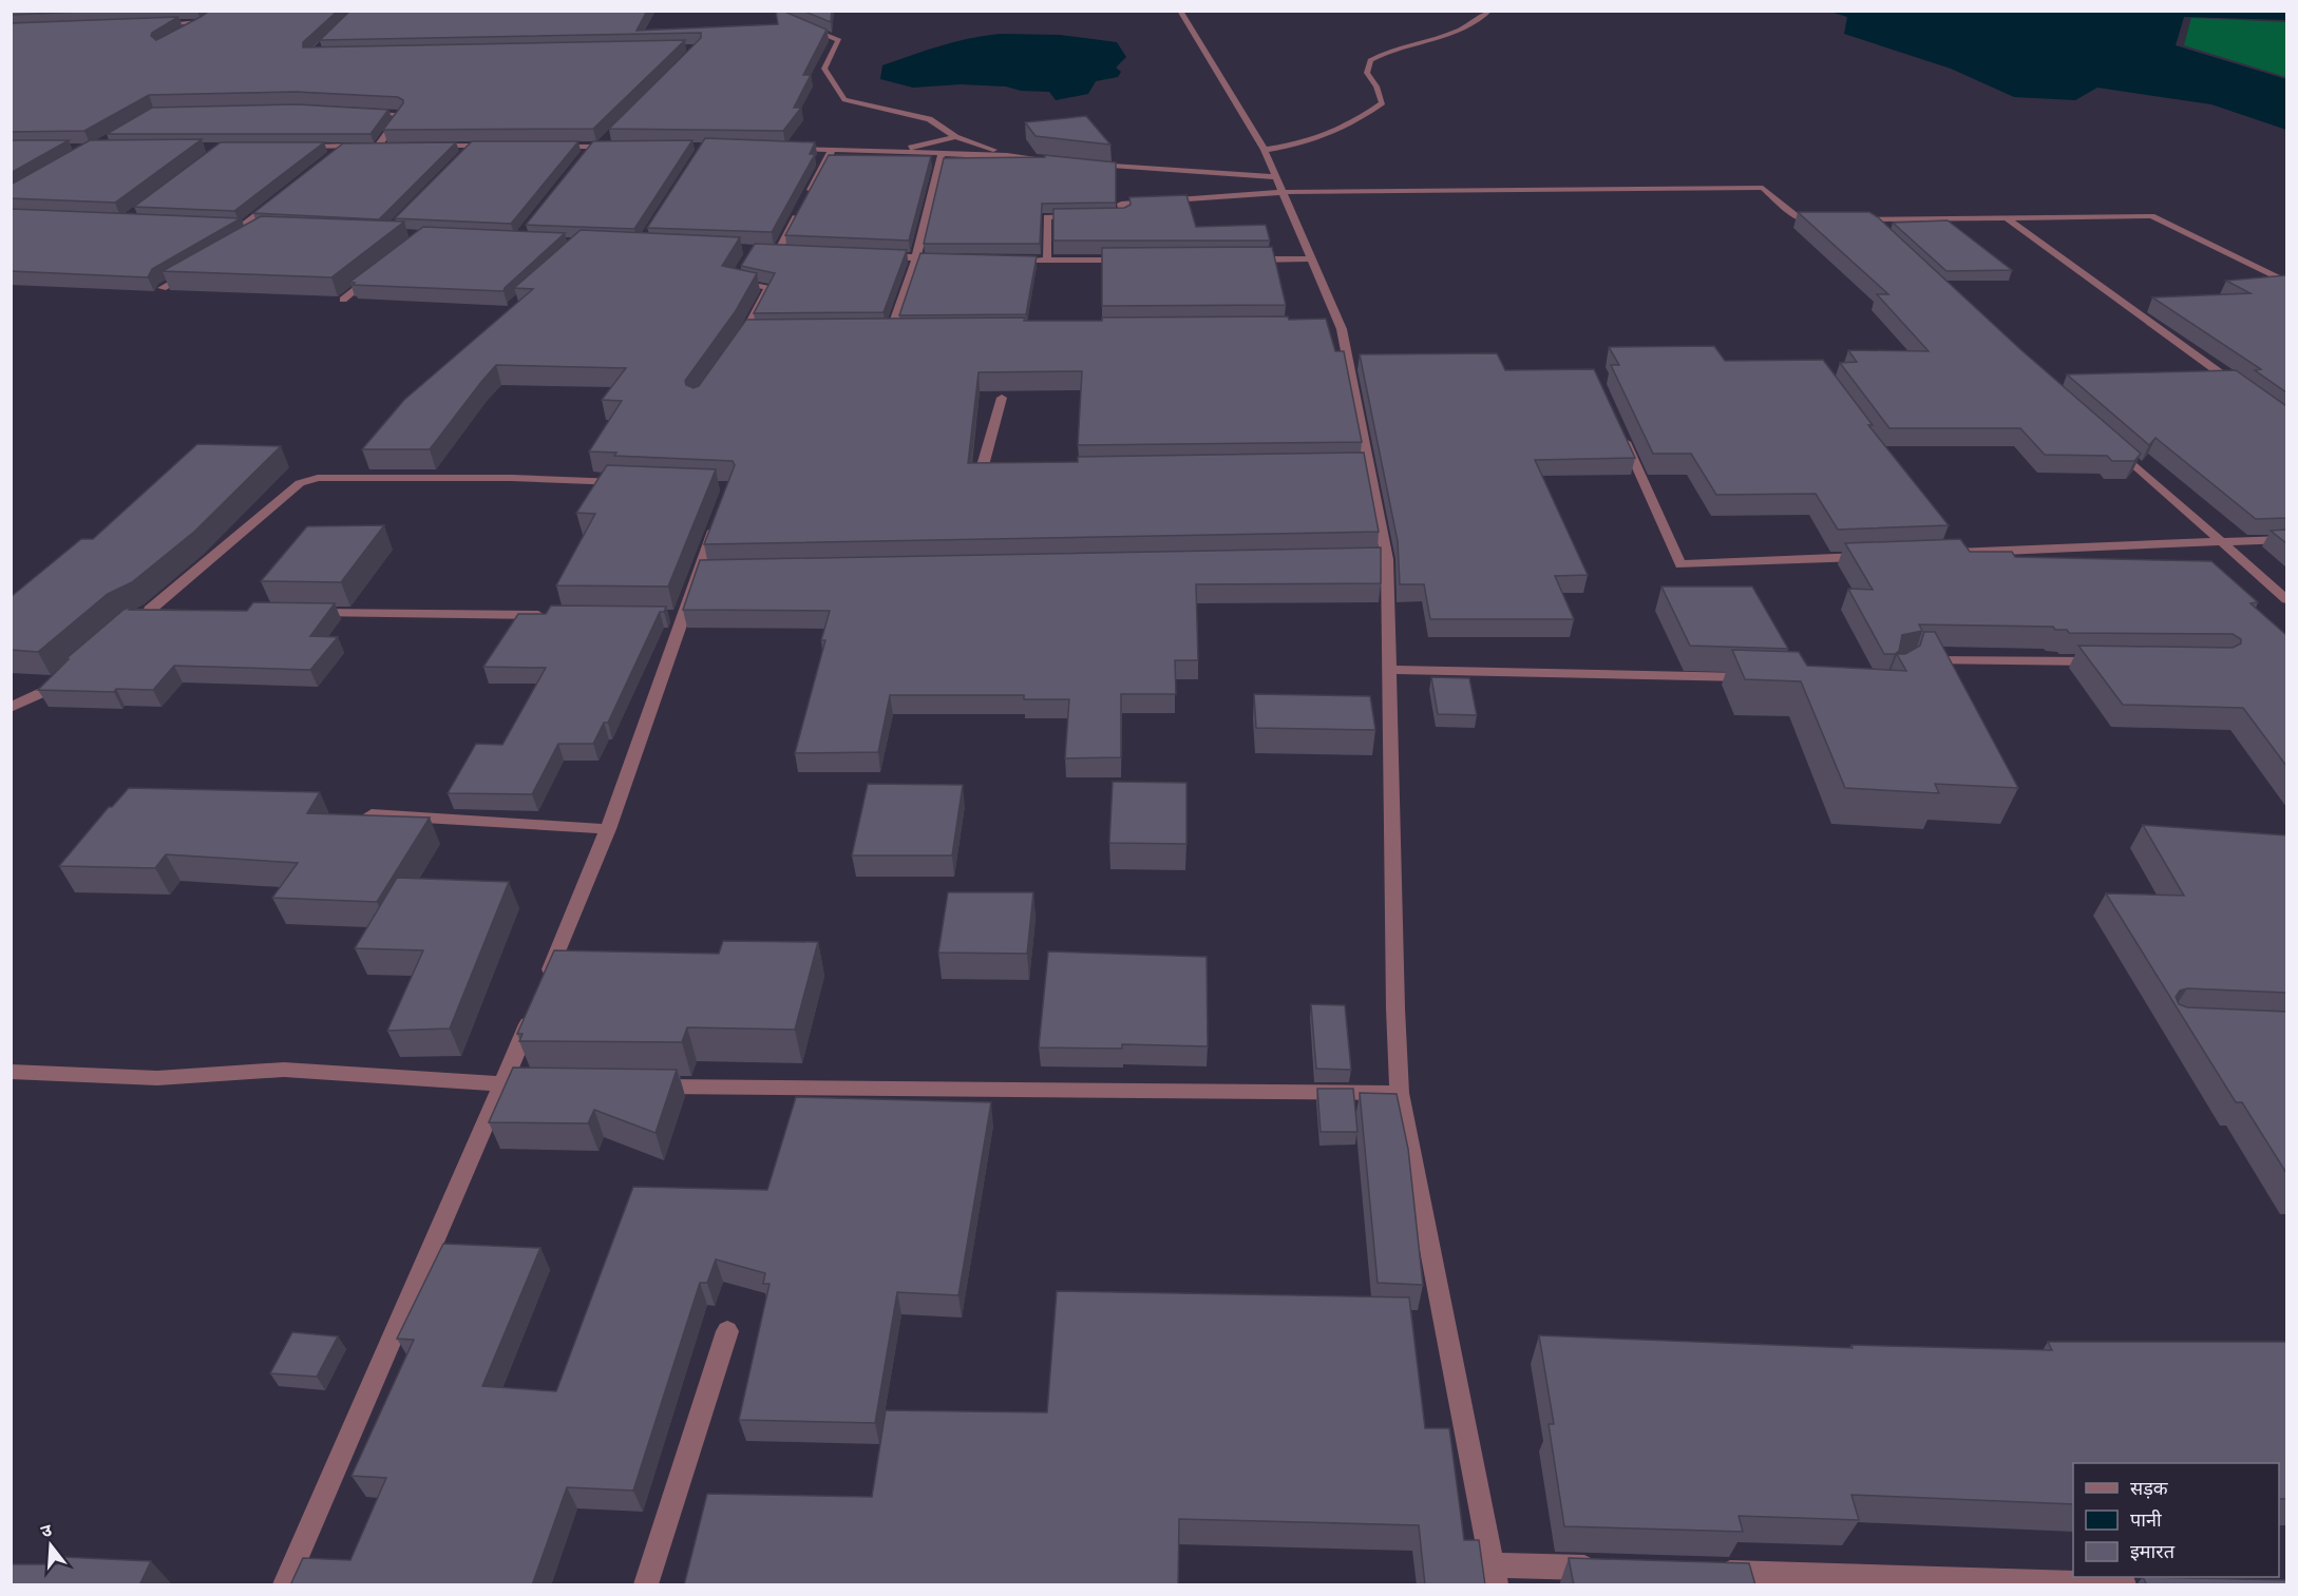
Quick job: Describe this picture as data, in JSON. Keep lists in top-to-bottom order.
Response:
{
  "legend": ["सड़क", "पानी", "इमारत"],
  "north": "top"
}
